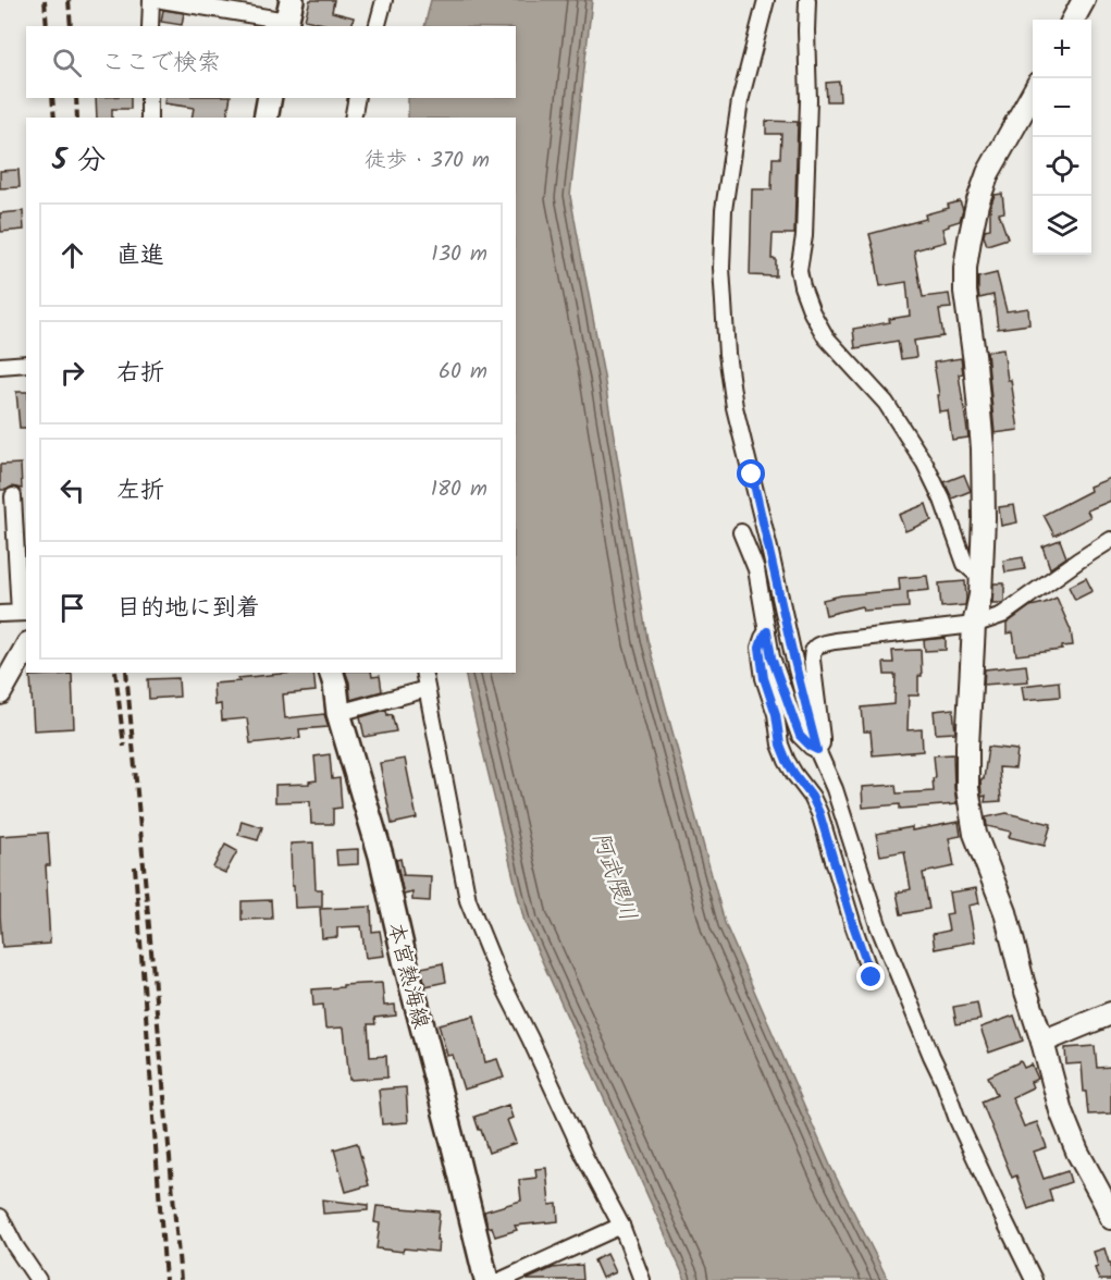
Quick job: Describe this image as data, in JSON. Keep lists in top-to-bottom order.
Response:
{
  "streets": {
    "main road": ["本宮熱海線"]
  },
  "water": ["阿武隈川"],
  "page": {
    "map_buttons": ["+", "−"],
    "search": "ここで検索",
    "heading": ["5 分", "徒歩 · 370 m"],
    "list": [
      ["直進", "130 m"],
      ["右折", "60 m"],
      ["左折", "180 m"],
      "目的地に到着"
    ]
  }
}
